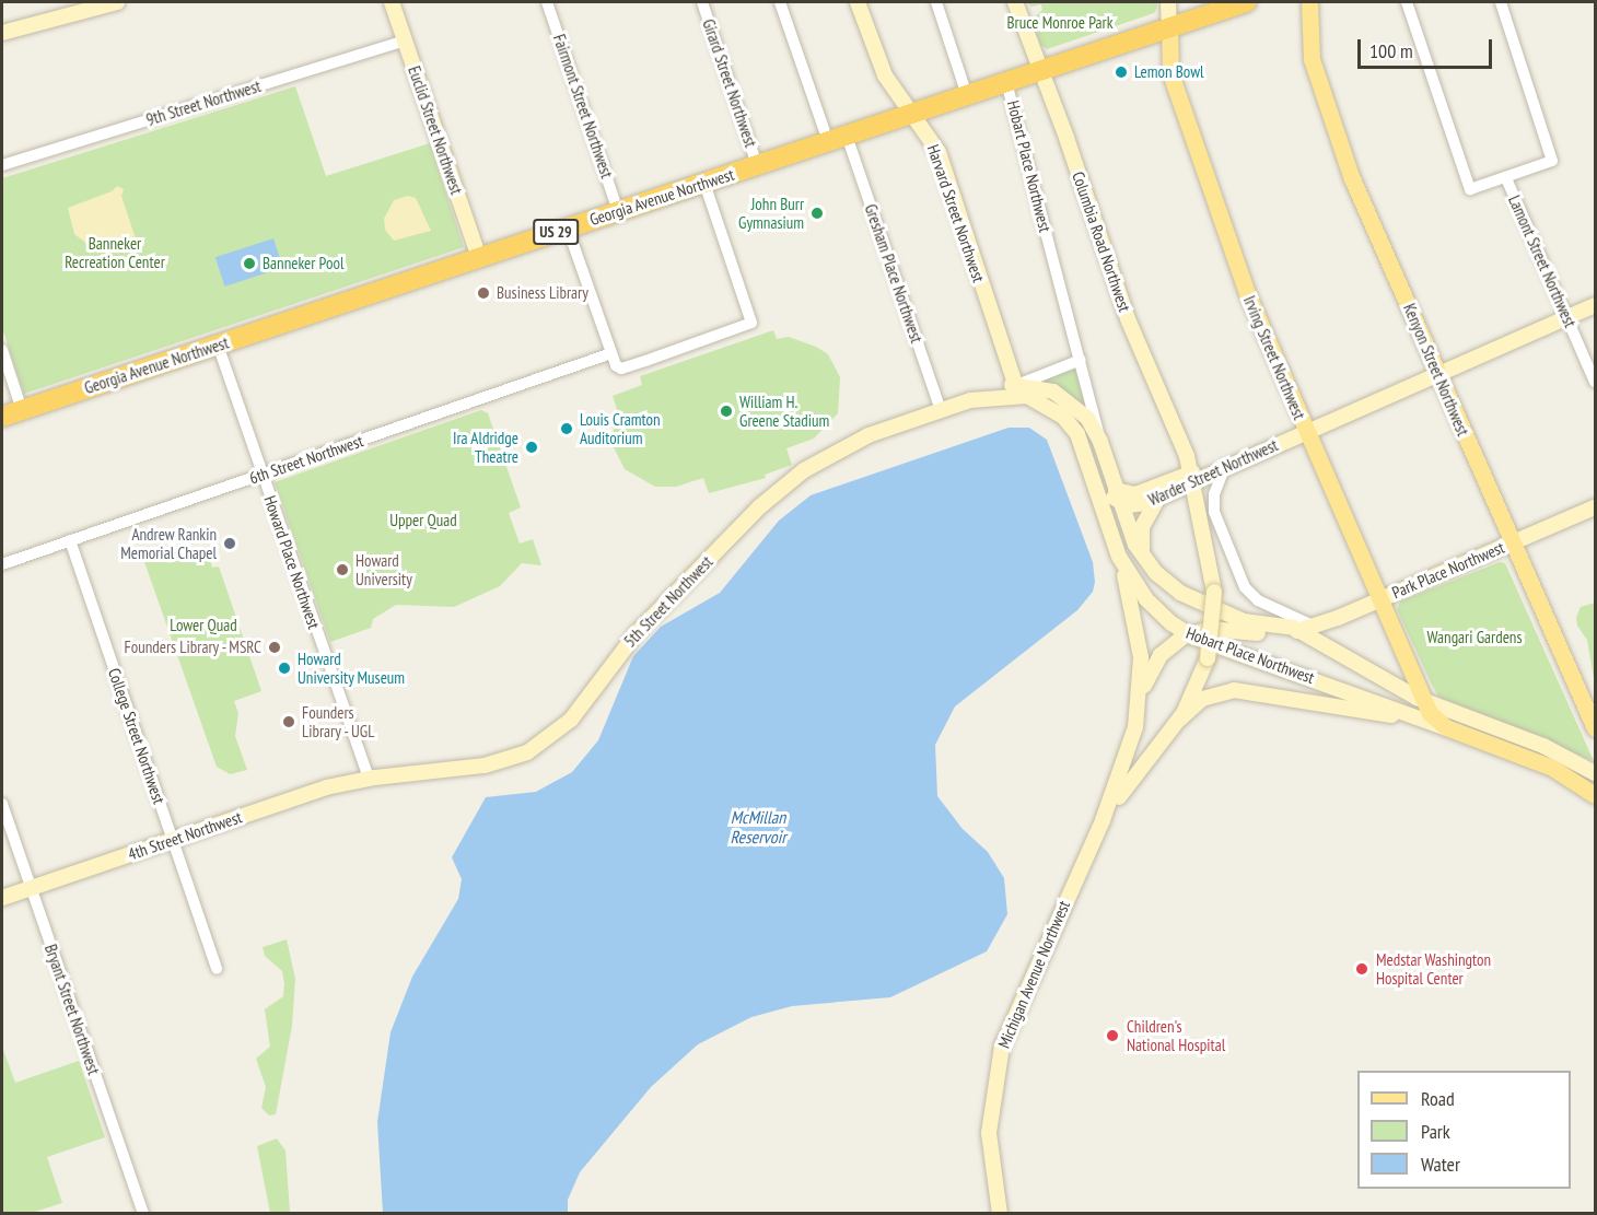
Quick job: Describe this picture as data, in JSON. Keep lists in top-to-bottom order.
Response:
{
  "streets": {
    "highway": ["Georgia Avenue Northwest", "US 29"],
    "main road": [
      "Euclid Street Northwest",
      "Hobart Place Northwest",
      "Harvard Street Northwest",
      "Columbia Road Northwest",
      "Irving Street Northwest",
      "Kenyon Street Northwest",
      "Warder Street Northwest",
      "Park Place Northwest",
      "5th Street Northwest",
      "4th Street Northwest",
      "Michigan Avenue Northwest"
    ],
    "street": [
      "Girard Street Northwest",
      "9th Street Northwest",
      "Fairmont Street Northwest",
      "Lamont Street Northwest",
      "Gresham Place Northwest",
      "6th Street Northwest",
      "Howard Place Northwest",
      "College Street Northwest",
      "Bryant Street Northwest"
    ]
  },
  "crossings": [
    ["Girard Street Northwest", "Georgia Avenue Northwest"],
    ["9th Street Northwest", "Euclid Street Northwest"],
    ["Fairmont Street Northwest", "Georgia Avenue Northwest"],
    ["Euclid Street Northwest", "Georgia Avenue Northwest"],
    ["Hobart Place Northwest", "Georgia Avenue Northwest"],
    ["Hobart Place Northwest", "Harvard Street Northwest"],
    ["Hobart Place Northwest", "Irving Street Northwest"],
    ["Hobart Place Northwest", "Warder Street Northwest"],
    ["Hobart Place Northwest", "Park Place Northwest"],
    ["Hobart Place Northwest", "5th Street Northwest"],
    ["Hobart Place Northwest", "Michigan Avenue Northwest"],
    ["Georgia Avenue Northwest", "Harvard Street Northwest"],
    ["Georgia Avenue Northwest", "Columbia Road Northwest"],
    ["Georgia Avenue Northwest", "Gresham Place Northwest"],
    ["Georgia Avenue Northwest", "Irving Street Northwest"],
    ["Georgia Avenue Northwest", "Howard Place Northwest"],
    ["Harvard Street Northwest", "5th Street Northwest"],
    ["Columbia Road Northwest", "Warder Street Northwest"],
    ["Columbia Road Northwest", "Michigan Avenue Northwest"],
    ["Lamont Street Northwest", "Warder Street Northwest"],
    ["Gresham Place Northwest", "5th Street Northwest"],
    ["Irving Street Northwest", "Warder Street Northwest"],
    ["Irving Street Northwest", "Park Place Northwest"],
    ["Kenyon Street Northwest", "Warder Street Northwest"],
    ["Kenyon Street Northwest", "Park Place Northwest"],
    ["6th Street Northwest", "Howard Place Northwest"],
    ["6th Street Northwest", "College Street Northwest"],
    ["Warder Street Northwest", "Michigan Avenue Northwest"],
    ["Howard Place Northwest", "5th Street Northwest"],
    ["Howard Place Northwest", "4th Street Northwest"],
    ["5th Street Northwest", "4th Street Northwest"],
    ["College Street Northwest", "4th Street Northwest"],
    ["4th Street Northwest", "Bryant Street Northwest"]
  ],
  "water": ["McMillan Reservoir"],
  "parks": [
    "Bruce Monroe Park",
    "Banneker Recreation Center",
    "Upper Quad",
    "Lower Quad",
    "Wangari Gardens"
  ],
  "places": [
    "Lemon Bowl",
    "John Burr Gymnasium",
    "Banneker Pool",
    "Business Library",
    "William H. Greene Stadium",
    "Louis Cramton Auditorium",
    "Ira Aldridge Theatre",
    "Andrew Rankin Memorial Chapel",
    "Howard University",
    "Founders Library - MSRC",
    "Howard University Museum",
    "Founders Library - UGL",
    "Medstar Washington Hospital Center",
    "Children's National Hospital"
  ],
  "legend": ["Road", "Park", "Water"],
  "scale_bar": "100 m"
}
